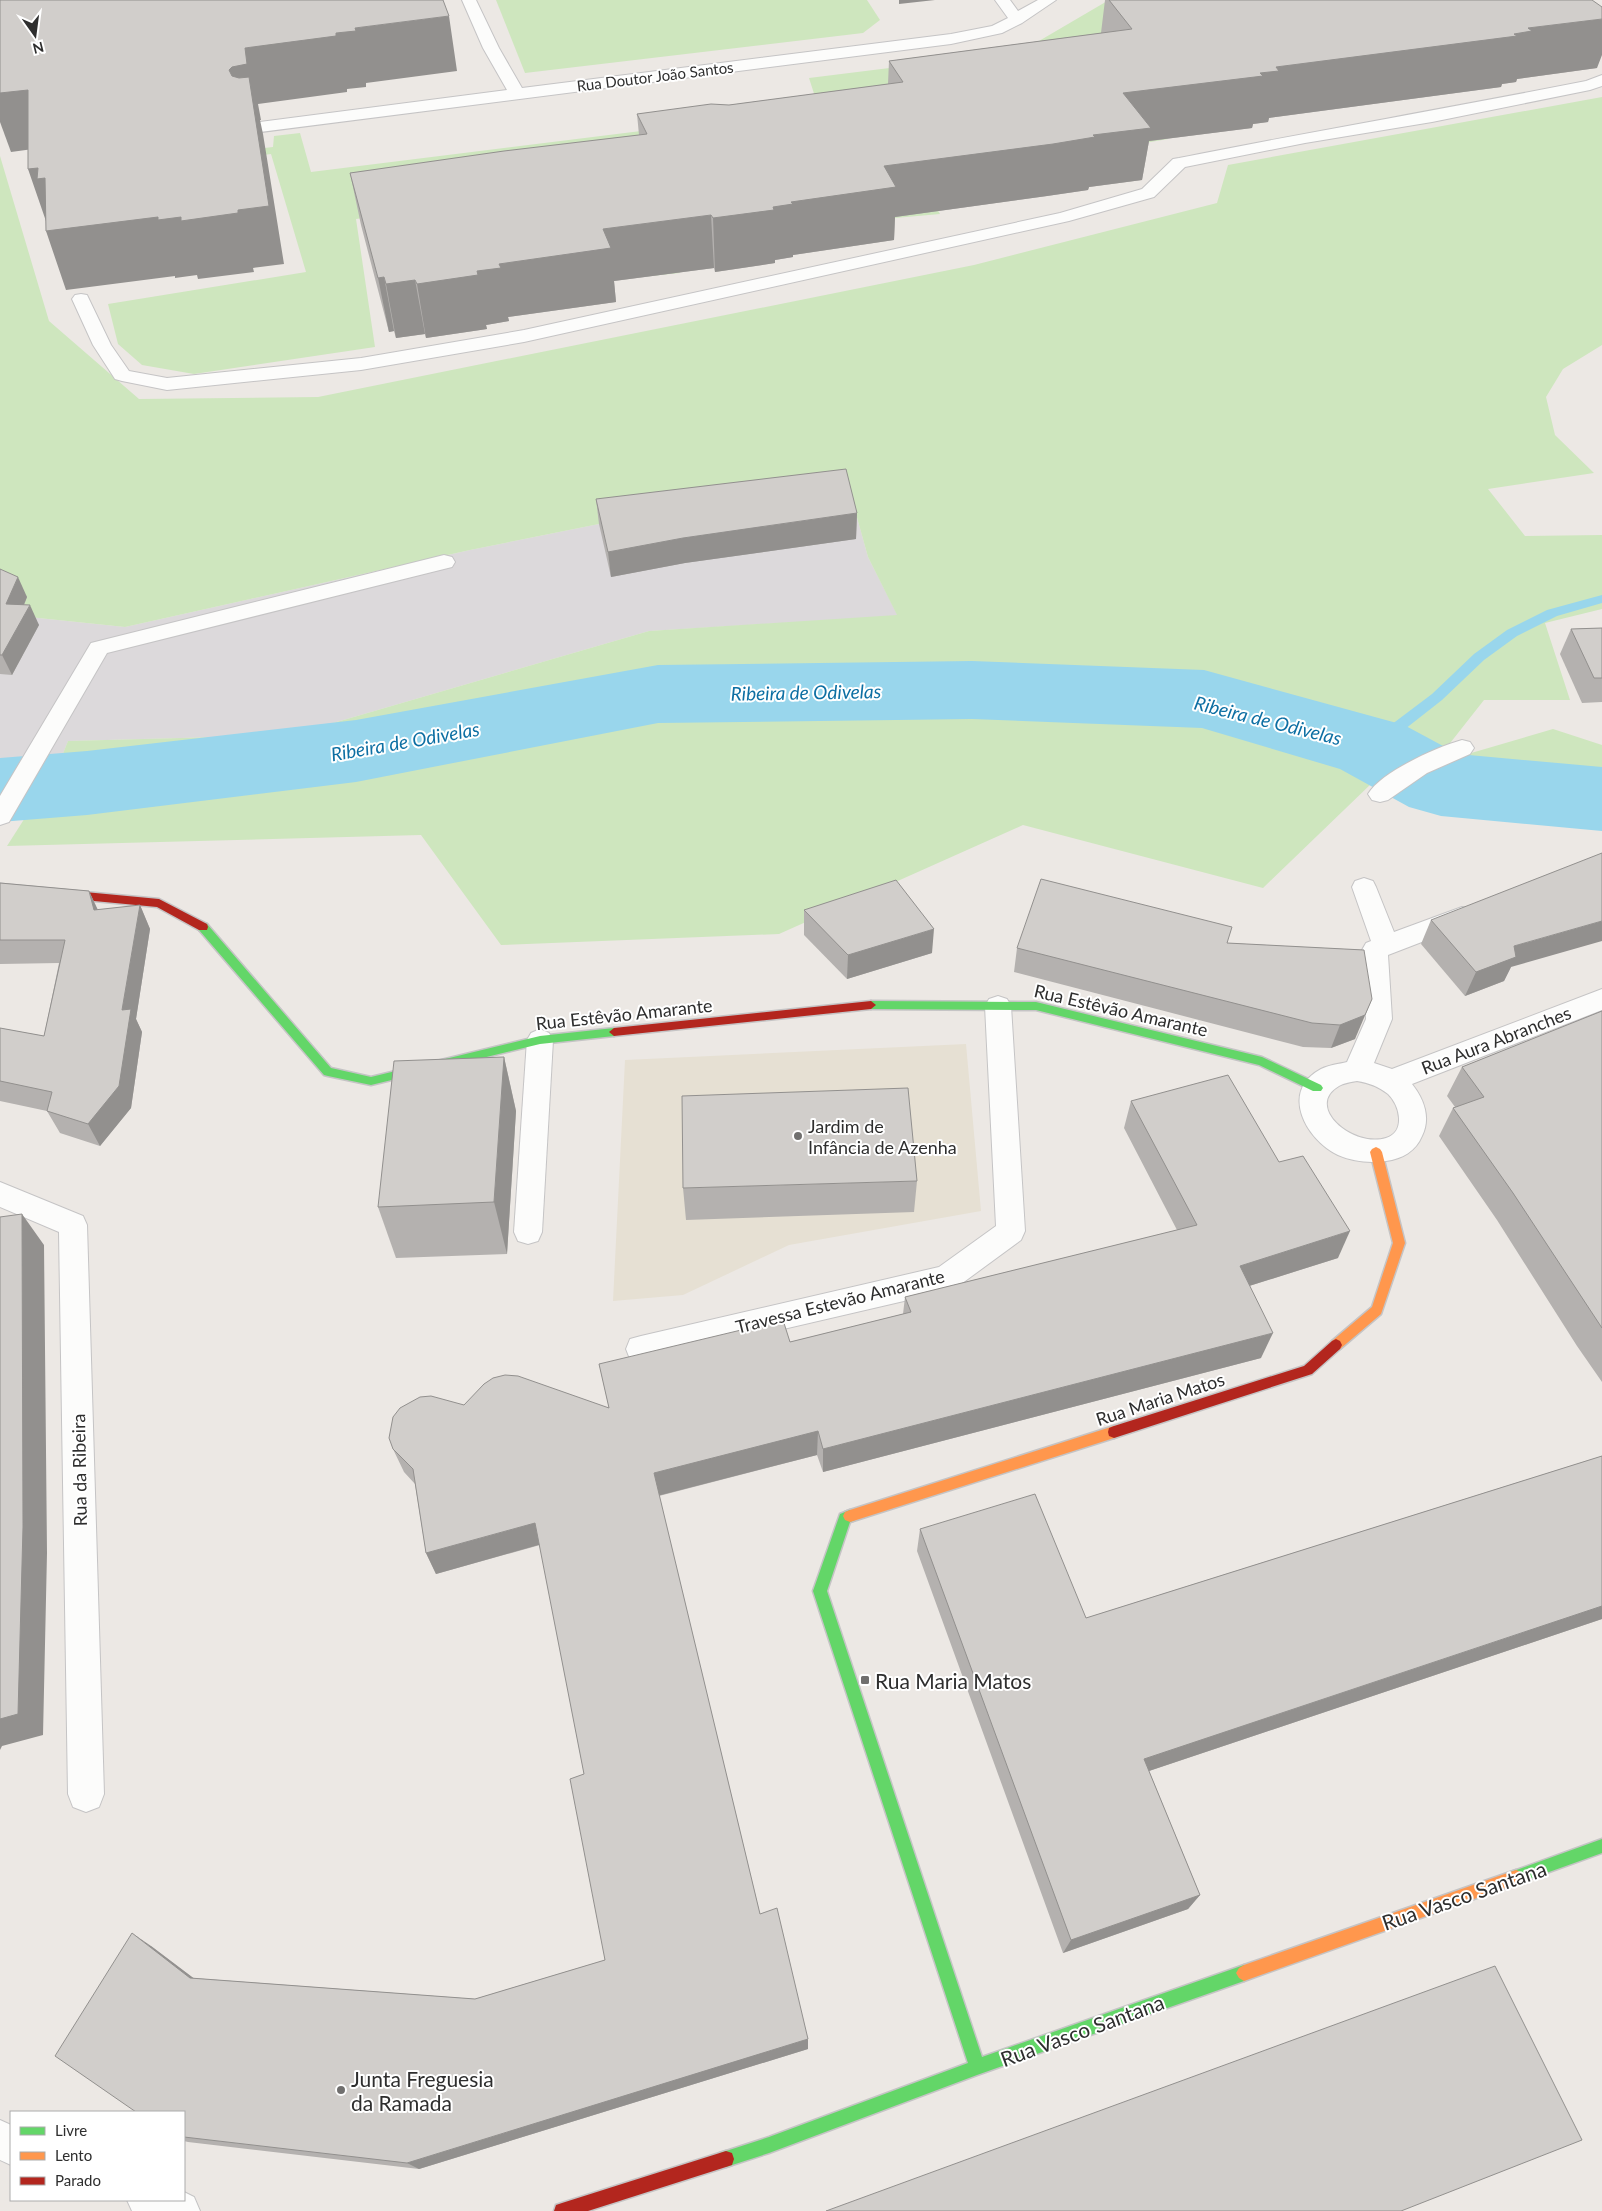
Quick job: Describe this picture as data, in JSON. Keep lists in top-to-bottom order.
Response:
{
  "streets": {
    "street": [
      "Rua Doutor João Santos",
      "Rua Estêvão Amarante",
      "Rua Aura Abranches",
      "Travessa Estevão Amarante",
      "Rua Maria Matos",
      "Rua da Ribeira",
      "Rua Vasco Santana"
    ]
  },
  "crossings": [
    ["Rua Estêvão Amarante", "Rua Aura Abranches"],
    ["Rua Estêvão Amarante", "Travessa Estevão Amarante"],
    ["Rua Estêvão Amarante", "Rua Maria Matos"],
    ["Rua Aura Abranches", "Rua Maria Matos"],
    ["Rua Maria Matos", "Rua Vasco Santana"]
  ],
  "water": ["Ribeira de Odivelas"],
  "places": {
    "other": ["Jardim de Infância de Azenha", "Junta Freguesia da Ramada"],
    "transit": ["Rua Maria Matos"]
  },
  "legend": ["Livre", "Lento", "Parado"],
  "north": "bottom"
}
